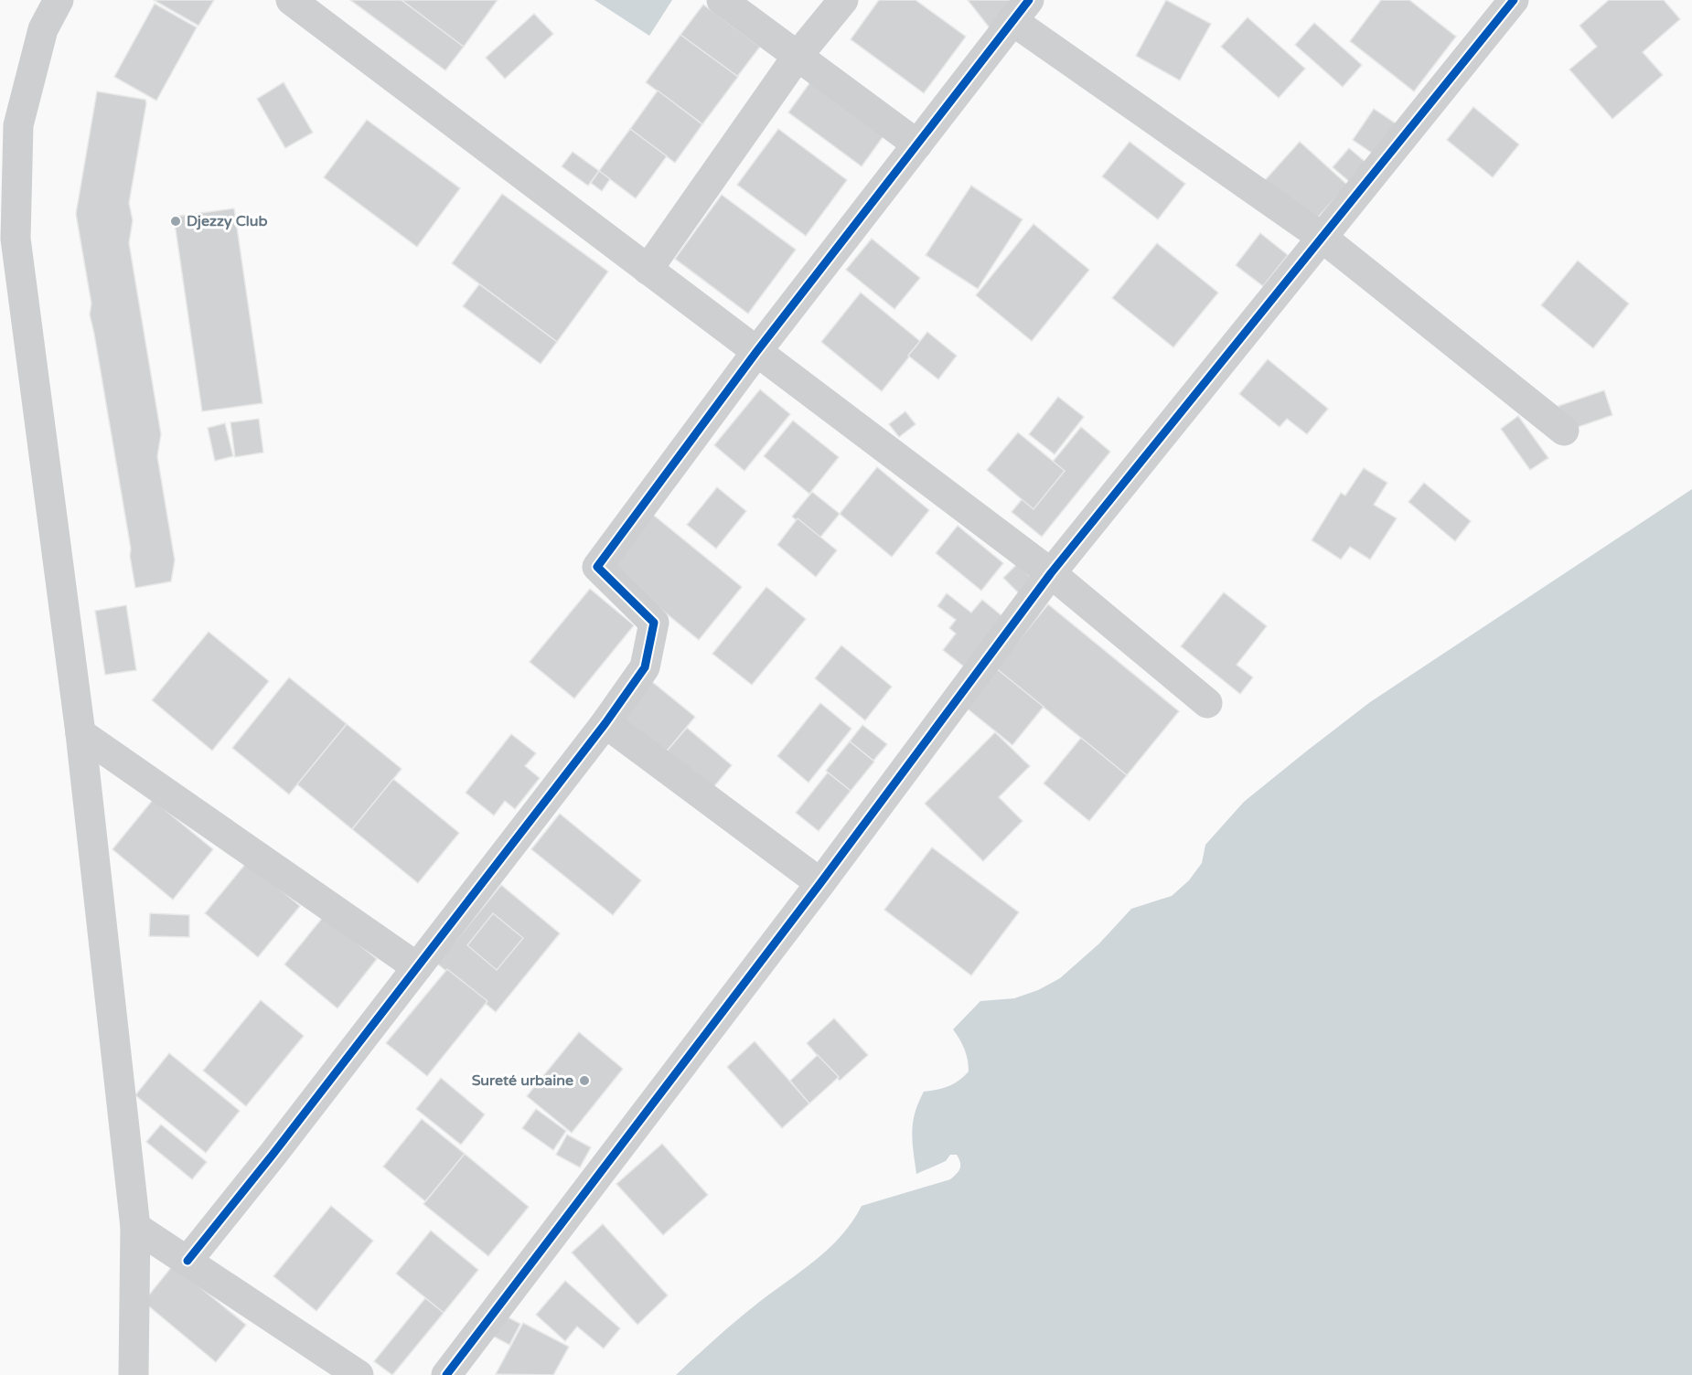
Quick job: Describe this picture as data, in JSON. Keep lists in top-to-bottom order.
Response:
{
  "places": ["Djezzy Club", "Sureté urbaine"]
}
